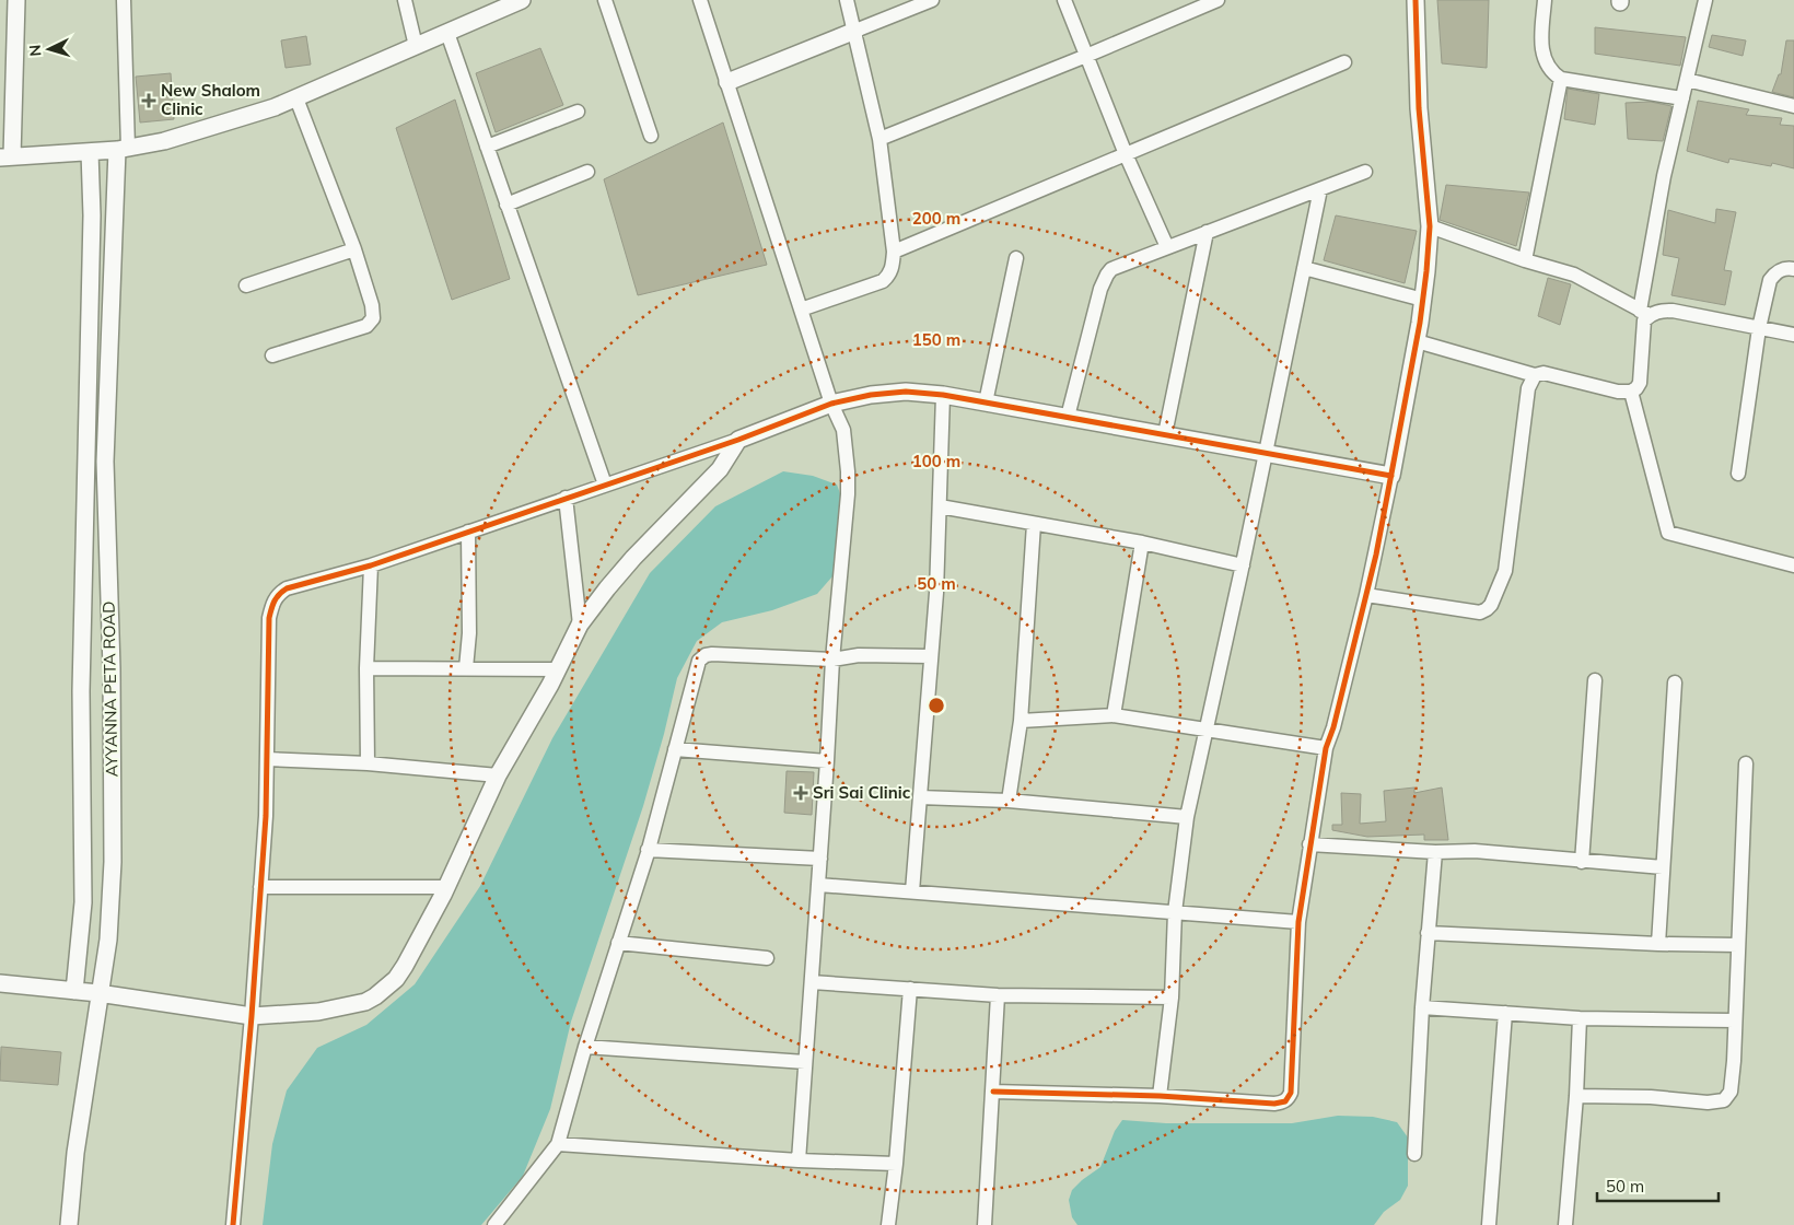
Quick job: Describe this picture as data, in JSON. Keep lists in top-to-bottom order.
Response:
{
  "streets": {
    "street": ["AYYANNA PETA ROAD"]
  },
  "places": {
    "health": ["New Shalom Clinic", "Sri Sai Clinic"]
  },
  "scale_bar": "50 m",
  "north": "left",
  "rings": [
    "200 m",
    "150 m",
    "100 m",
    "50 m"
  ]
}
